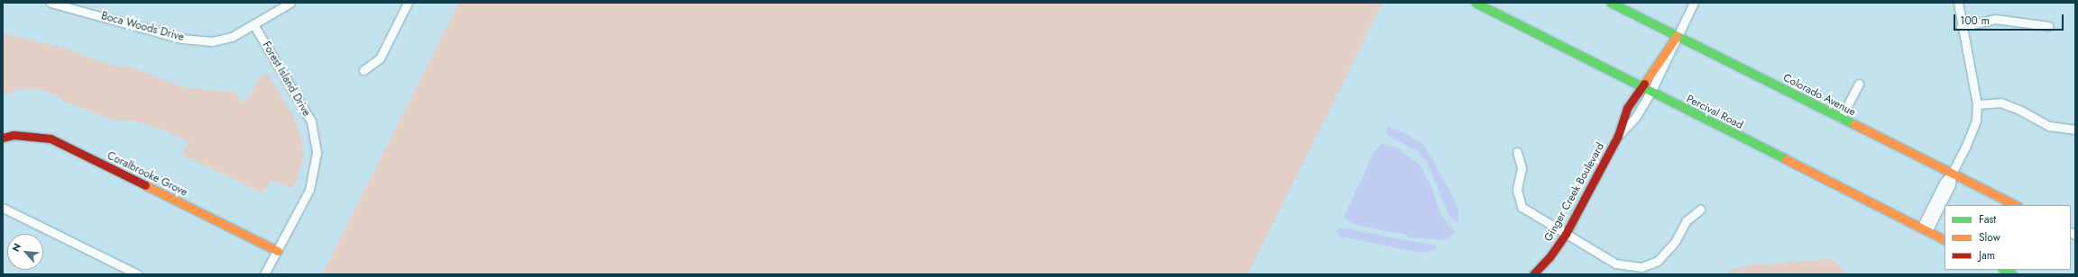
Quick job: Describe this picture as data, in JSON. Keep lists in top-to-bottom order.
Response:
{
  "streets": {
    "street": [
      "Boca Woods Drive",
      "Forest Island Drive",
      "Colorado Avenue",
      "Percival Road",
      "Coralbrooke Grove",
      "Ginger Creek Boulevard"
    ]
  },
  "crossings": [
    ["Boca Woods Drive", "Forest Island Drive"],
    ["Forest Island Drive", "Coralbrooke Grove"],
    ["Colorado Avenue", "Ginger Creek Boulevard"],
    ["Percival Road", "Ginger Creek Boulevard"]
  ],
  "legend": ["Fast", "Slow", "Jam"],
  "scale_bar": "100 m",
  "north": "top left"
}
